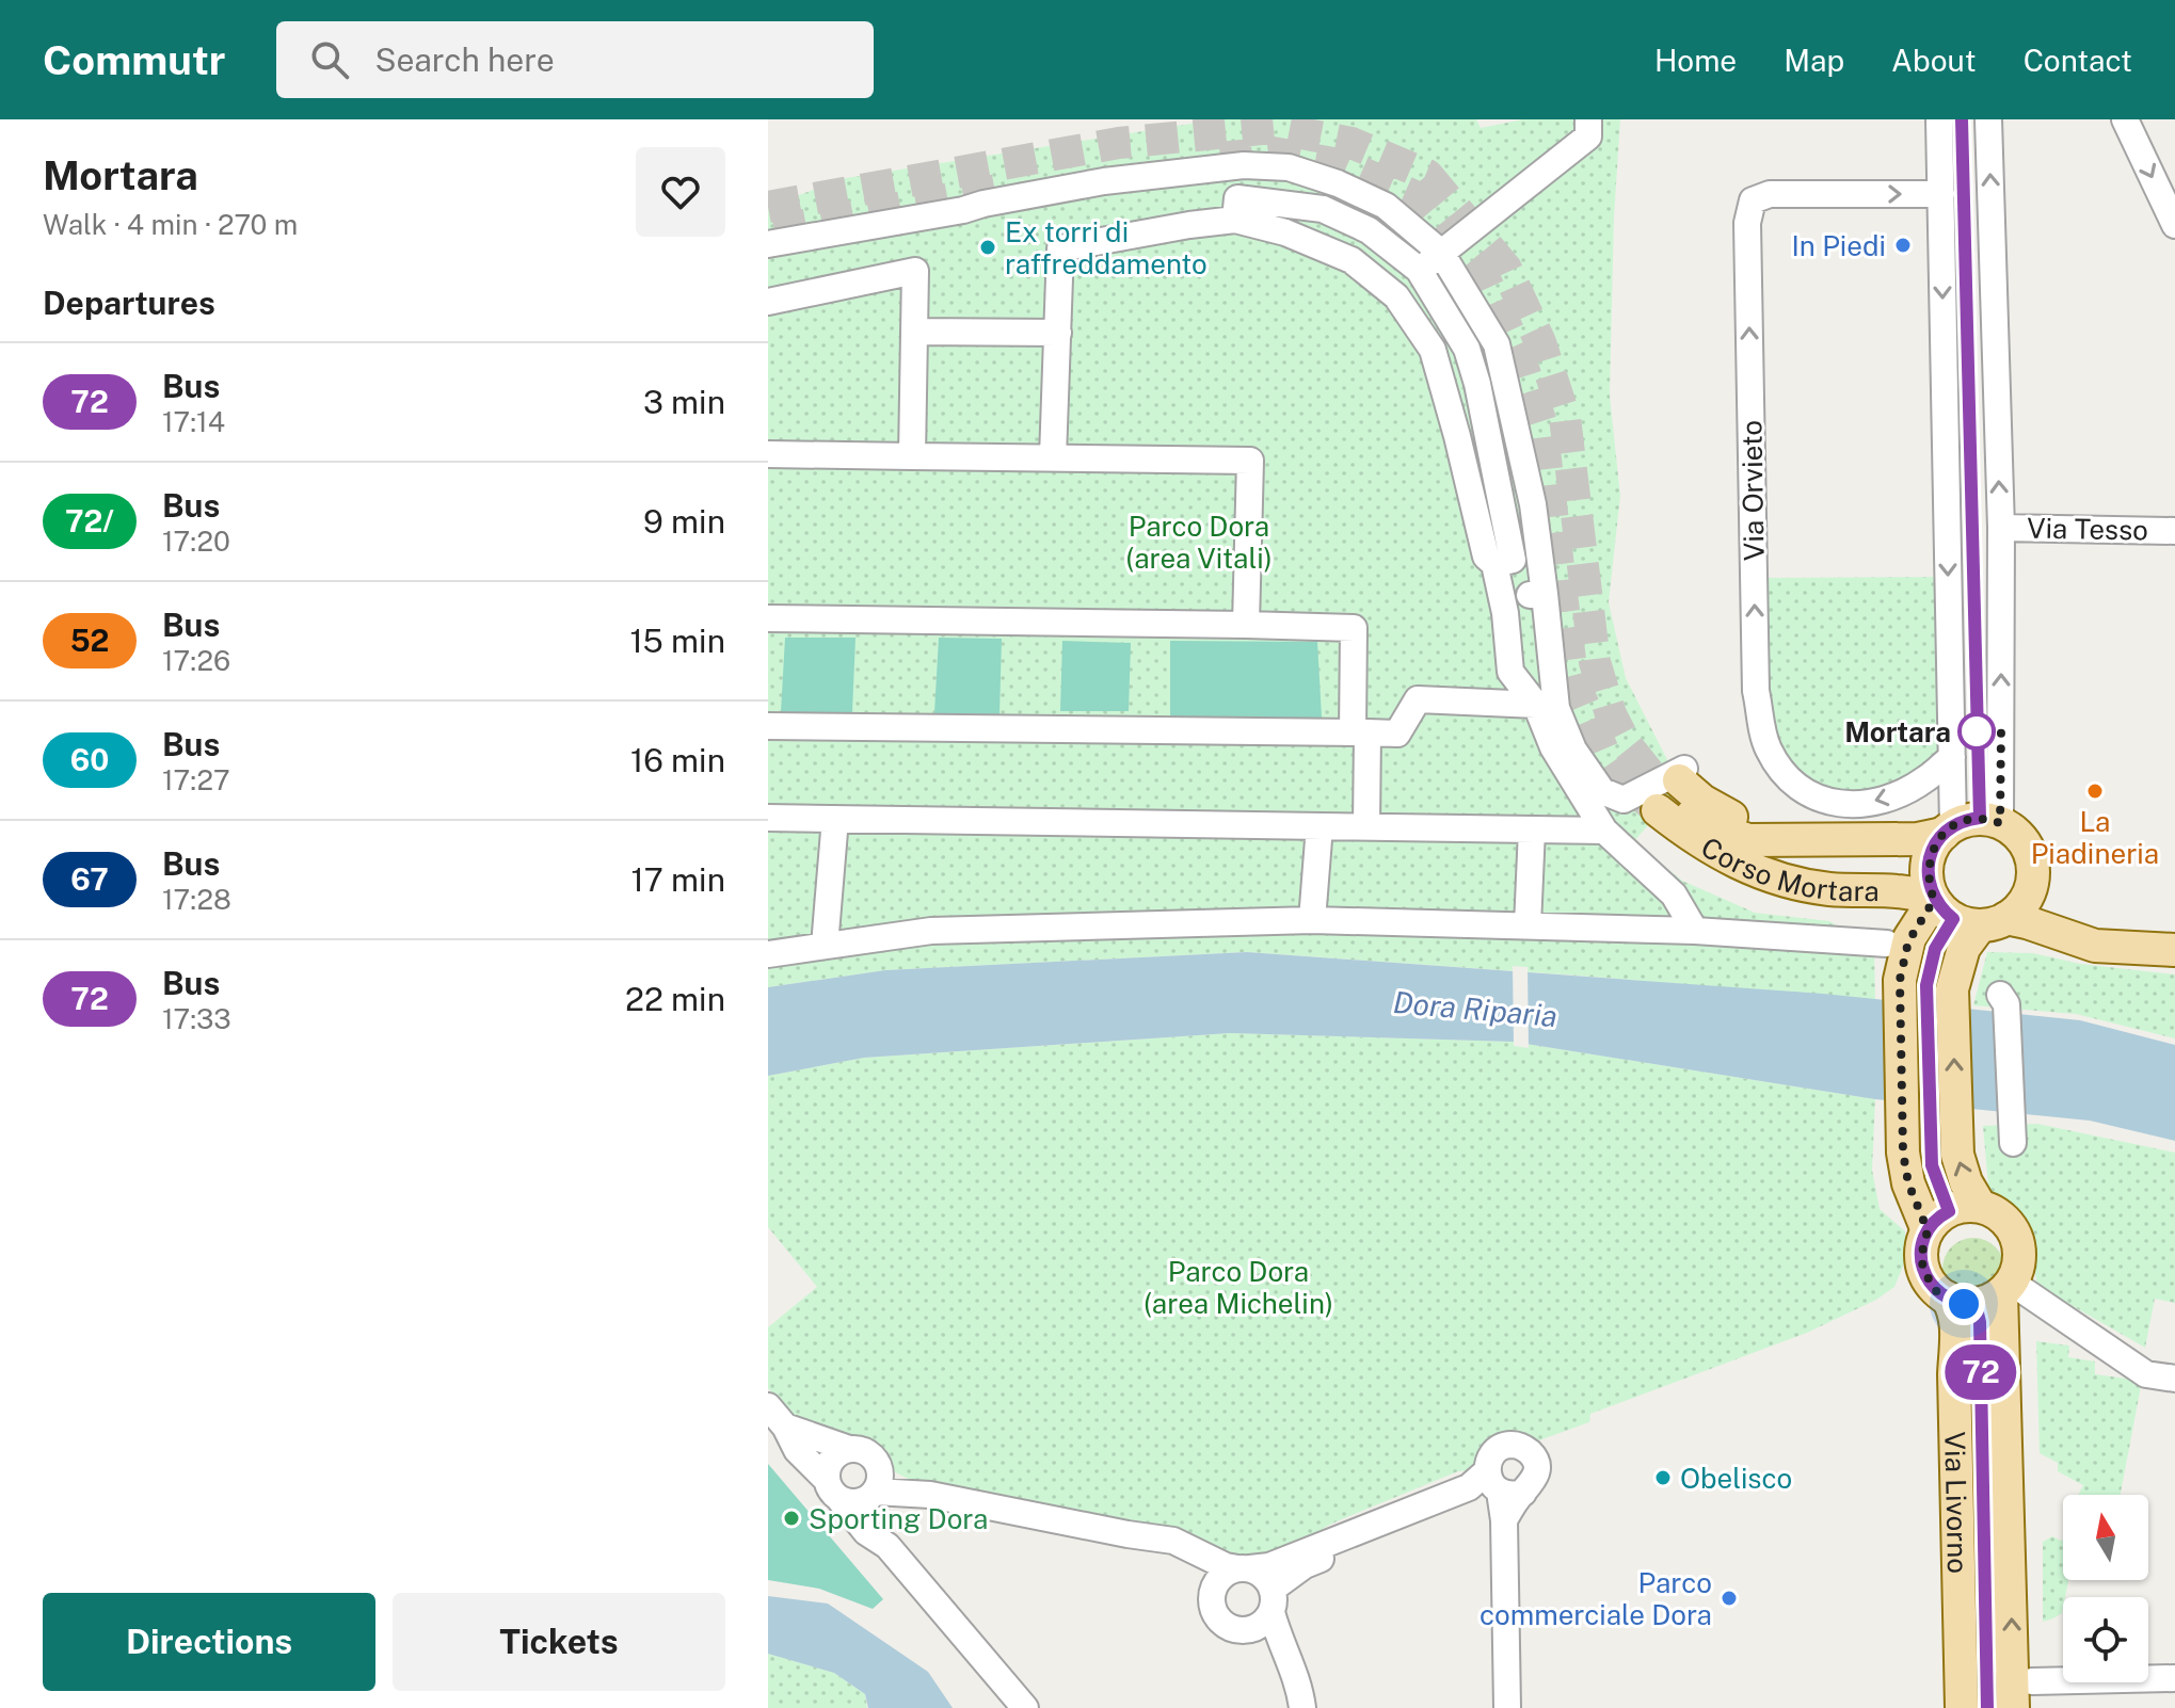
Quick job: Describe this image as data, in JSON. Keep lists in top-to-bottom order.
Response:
{
  "streets": {
    "main road": ["Corso Mortara", "Via Livorno"],
    "street": ["Via Orvieto", "Via Tesso"]
  },
  "water": ["Dora Riparia"],
  "parks": ["Parco Dora (area Vitali)", "Parco Dora (area Michelin)"],
  "places": [
    "In Piedi",
    "Ex torri di raffreddamento",
    "Mortara",
    "La Piadineria",
    "Obelisco",
    "Sporting Dora",
    "Parco commerciale Dora"
  ],
  "lines": ["bus line 72"],
  "north": "top",
  "page": {
    "header": "Commutr",
    "search": "Search here",
    "nav": [
      "Home",
      "Map",
      "About",
      "Contact"
    ],
    "heading": [
      ["Mortara", "Walk · 4 min · 270 m"],
      "Departures"
    ],
    "on_map": "72",
    "list": [
      {
        "mark": "72",
        "name": "Bus",
        "note": "17:14",
        "value": "3 min"
      },
      {
        "mark": "72/",
        "name": "Bus",
        "note": "17:20",
        "value": "9 min"
      },
      {
        "mark": "52",
        "name": "Bus",
        "note": "17:26",
        "value": "15 min"
      },
      {
        "mark": "60",
        "name": "Bus",
        "note": "17:27",
        "value": "16 min"
      },
      {
        "mark": "67",
        "name": "Bus",
        "note": "17:28",
        "value": "17 min"
      },
      {
        "mark": "72",
        "name": "Bus",
        "note": "17:33",
        "value": "22 min"
      }
    ],
    "buttons": ["Directions", "Tickets"]
  }
}
